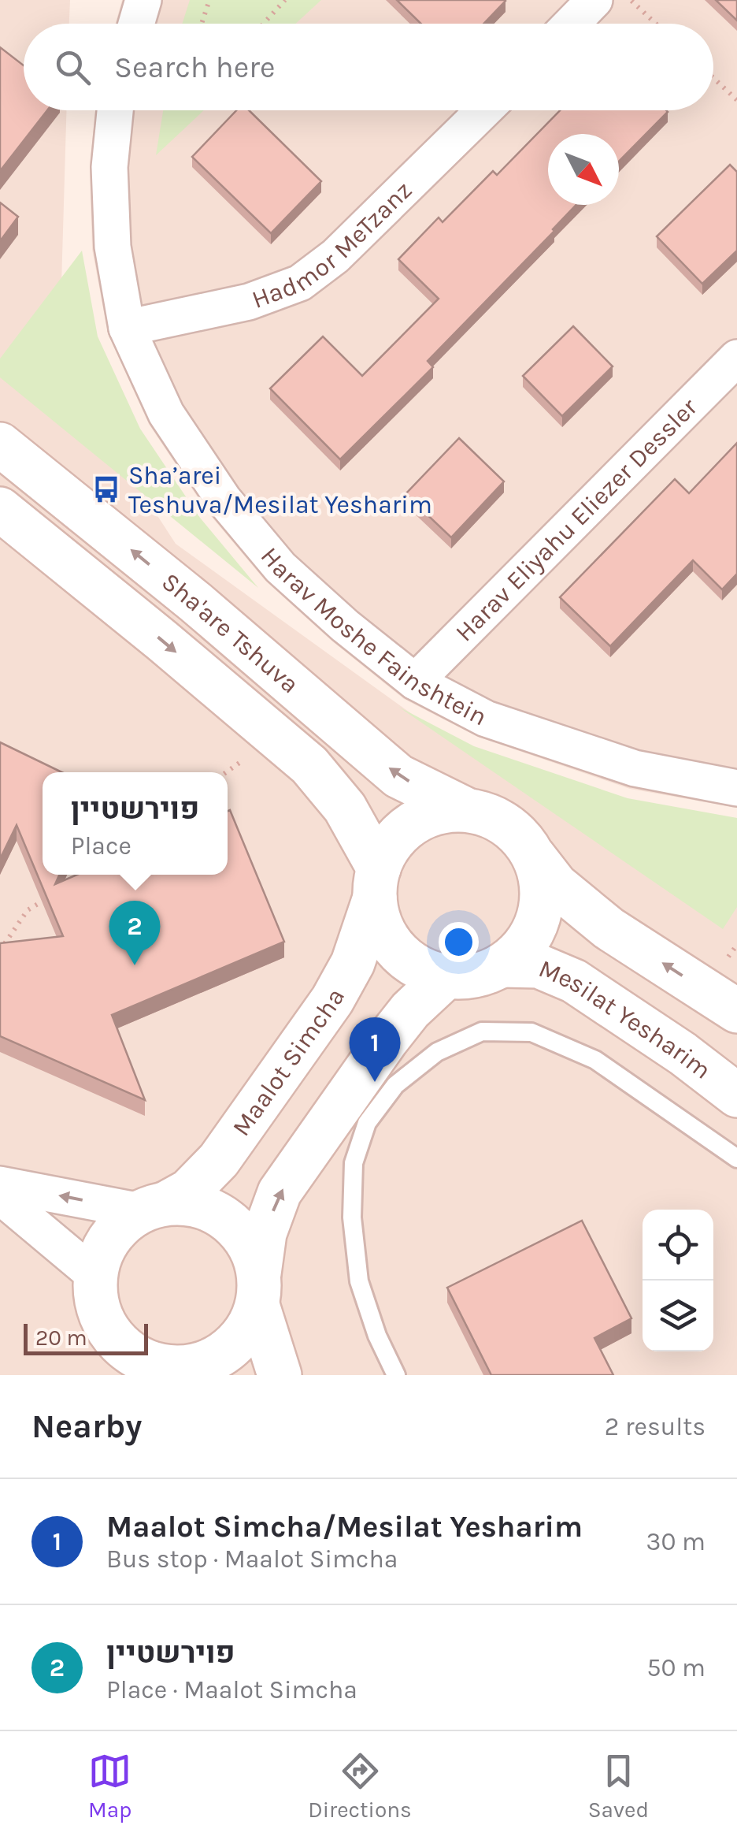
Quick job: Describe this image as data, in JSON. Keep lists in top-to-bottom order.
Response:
{
  "streets": {
    "street": [
      "Hadmor MeTzanz",
      "Harav Eliyahu Eliezer Dessler",
      "Sha'are Tshuva",
      "Harav Moshe Fainshtein",
      "Mesilat Yesharim",
      "Maalot Simcha"
    ]
  },
  "crossings": [
    ["Hadmor MeTzanz", "Harav Moshe Fainshtein"],
    ["Harav Eliyahu Eliezer Dessler", "Harav Moshe Fainshtein"],
    ["Sha'are Tshuva", "Mesilat Yesharim"],
    ["Sha'are Tshuva", "Maalot Simcha"],
    ["Mesilat Yesharim", "Maalot Simcha"]
  ],
  "places": {
    "bus stop": ["Sha’arei Teshuva/Mesilat Yesharim"]
  },
  "scale_bar": "20 m",
  "north": "bottom right",
  "page": {
    "search": "Search here",
    "popup": ["פוירשטיין", "Place"],
    "pins": ["2", "1"],
    "scale": "20 m",
    "heading": ["Nearby", "2 results"],
    "list": [
      {
        "mark": "1",
        "name": "Maalot Simcha/Mesilat Yesharim",
        "note": "Bus stop · Maalot Simcha",
        "value": "30 m"
      },
      {
        "mark": "2",
        "name": "פוירשטיין",
        "note": "Place · Maalot Simcha",
        "value": "50 m"
      }
    ],
    "nav": ["Map", "Directions", "Saved"]
  }
}
